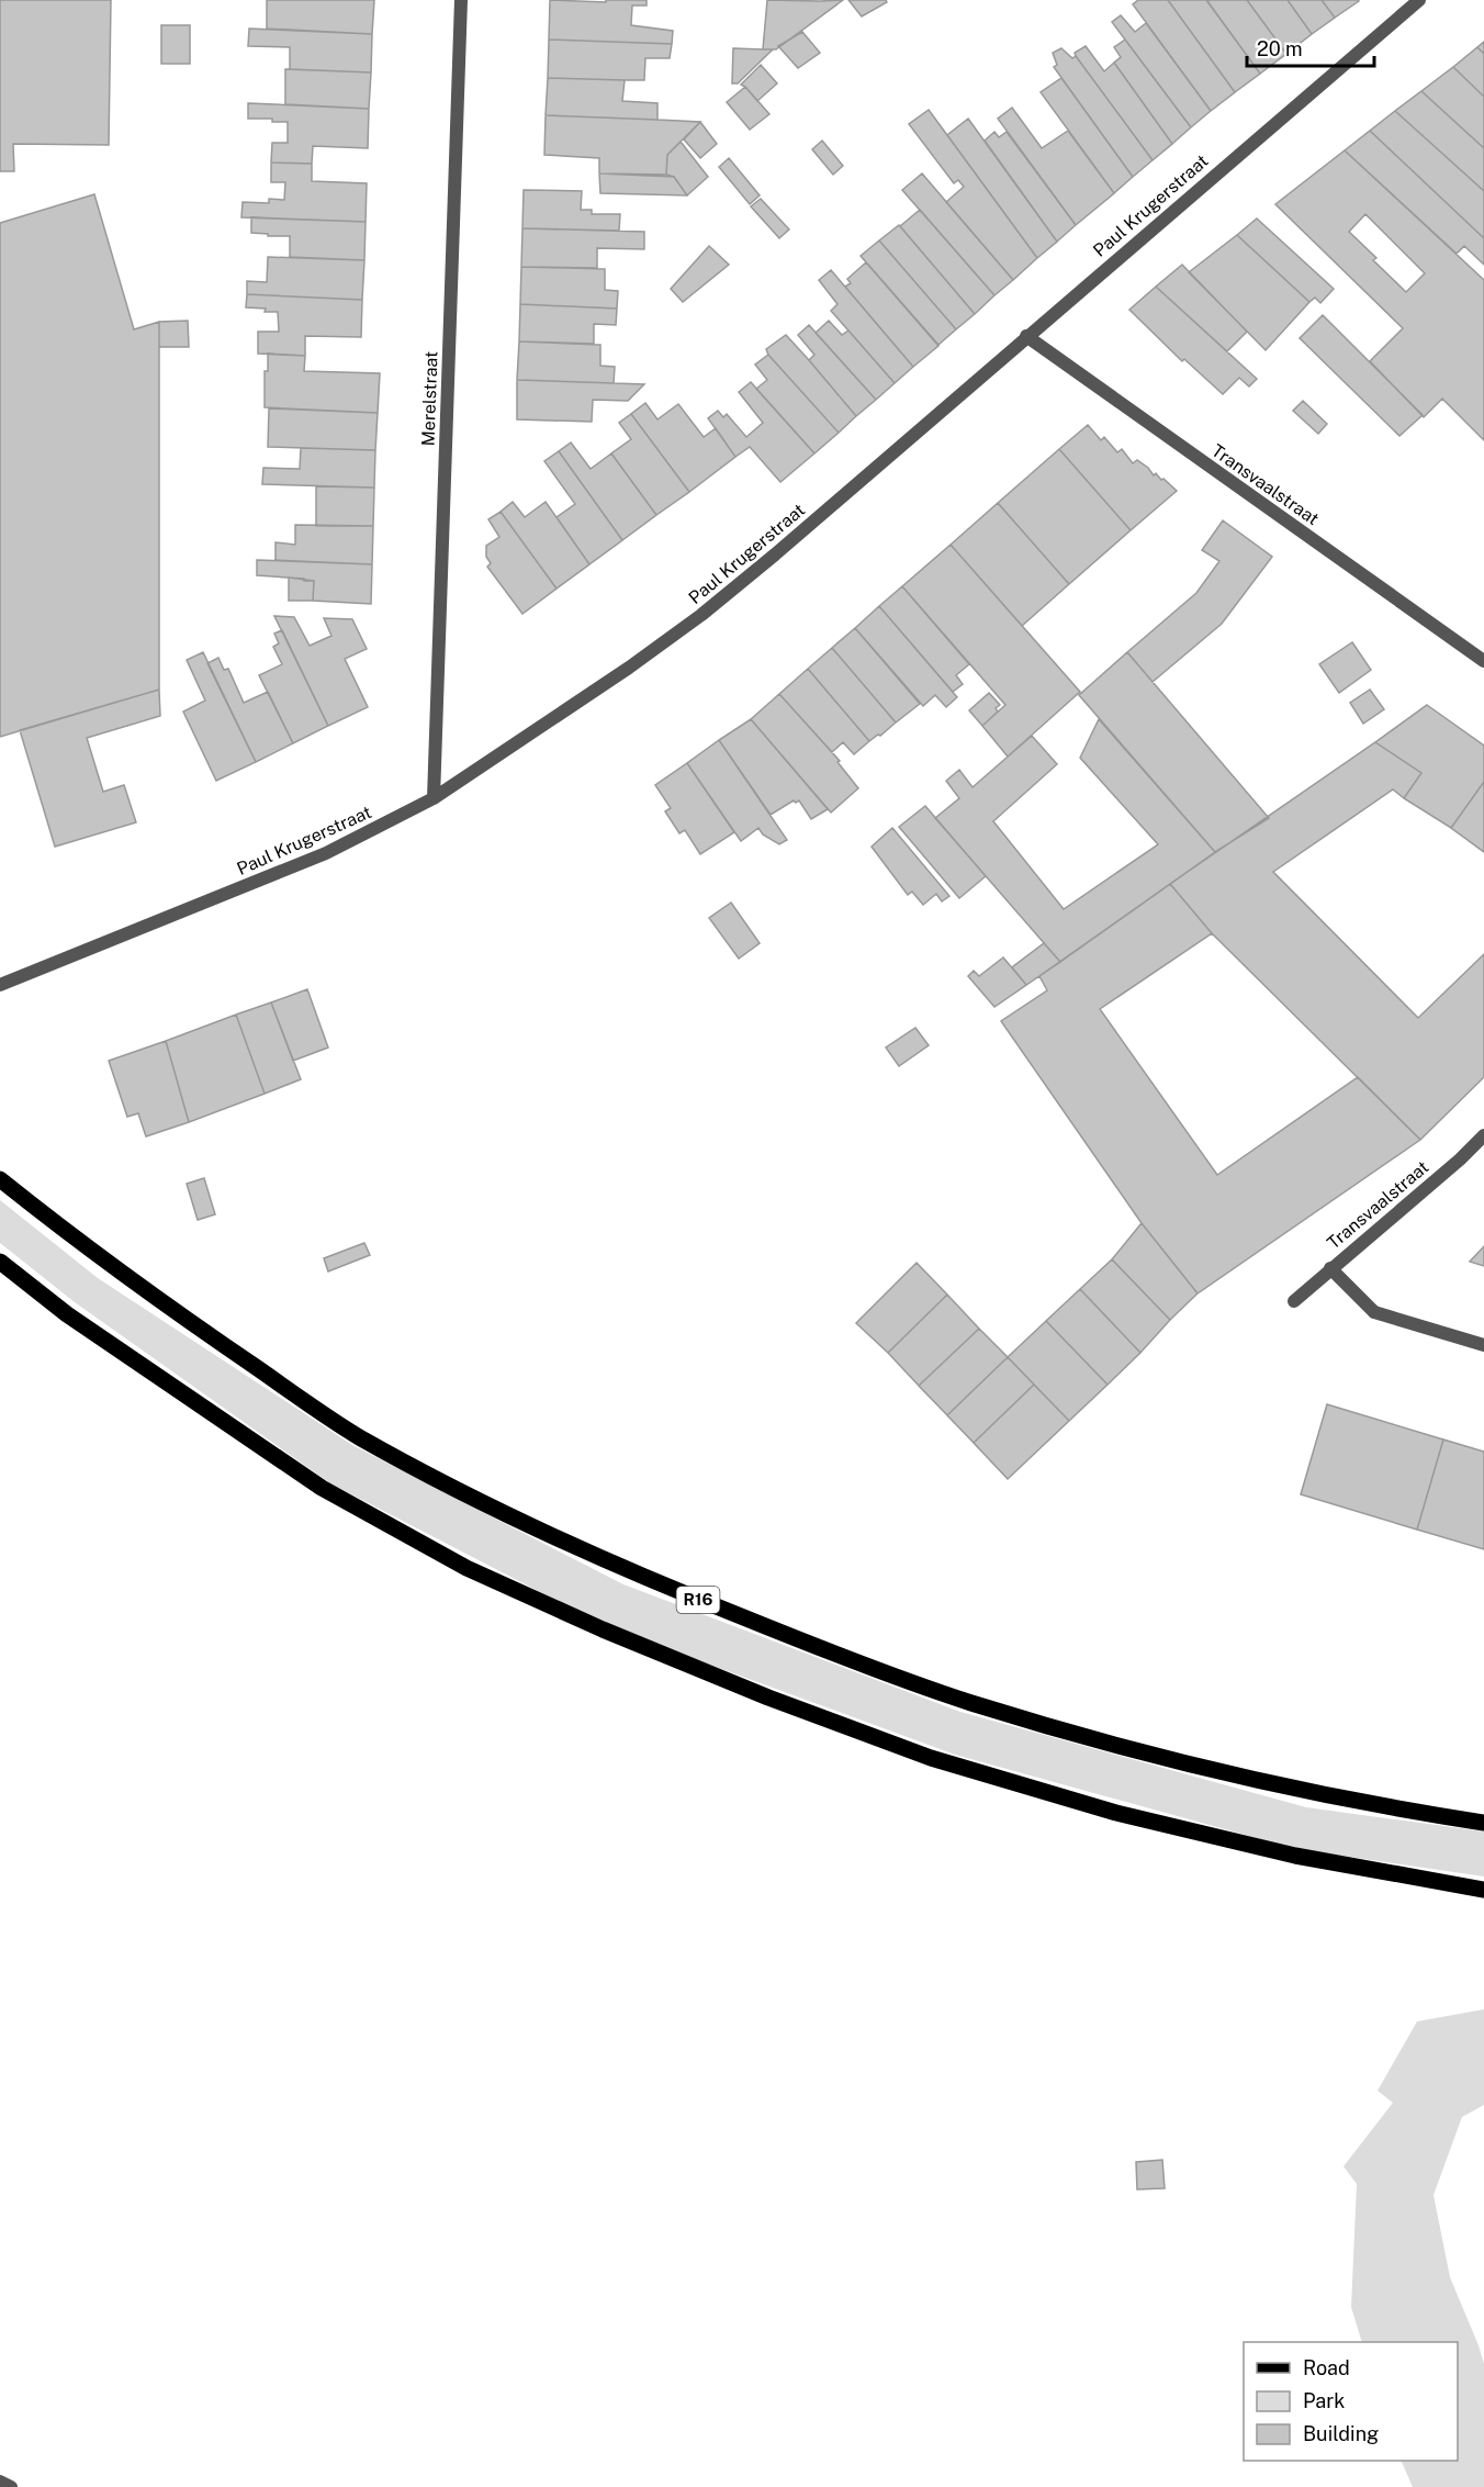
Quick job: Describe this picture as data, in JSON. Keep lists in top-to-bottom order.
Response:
{
  "streets": {
    "main road": ["R16"],
    "street": ["Paul Krugerstraat", "Merelstraat", "Transvaalstraat"]
  },
  "crossings": [
    ["Paul Krugerstraat", "Merelstraat"],
    ["Paul Krugerstraat", "Transvaalstraat"]
  ],
  "legend": ["Road", "Park", "Building"],
  "scale_bar": "20 m"
}
